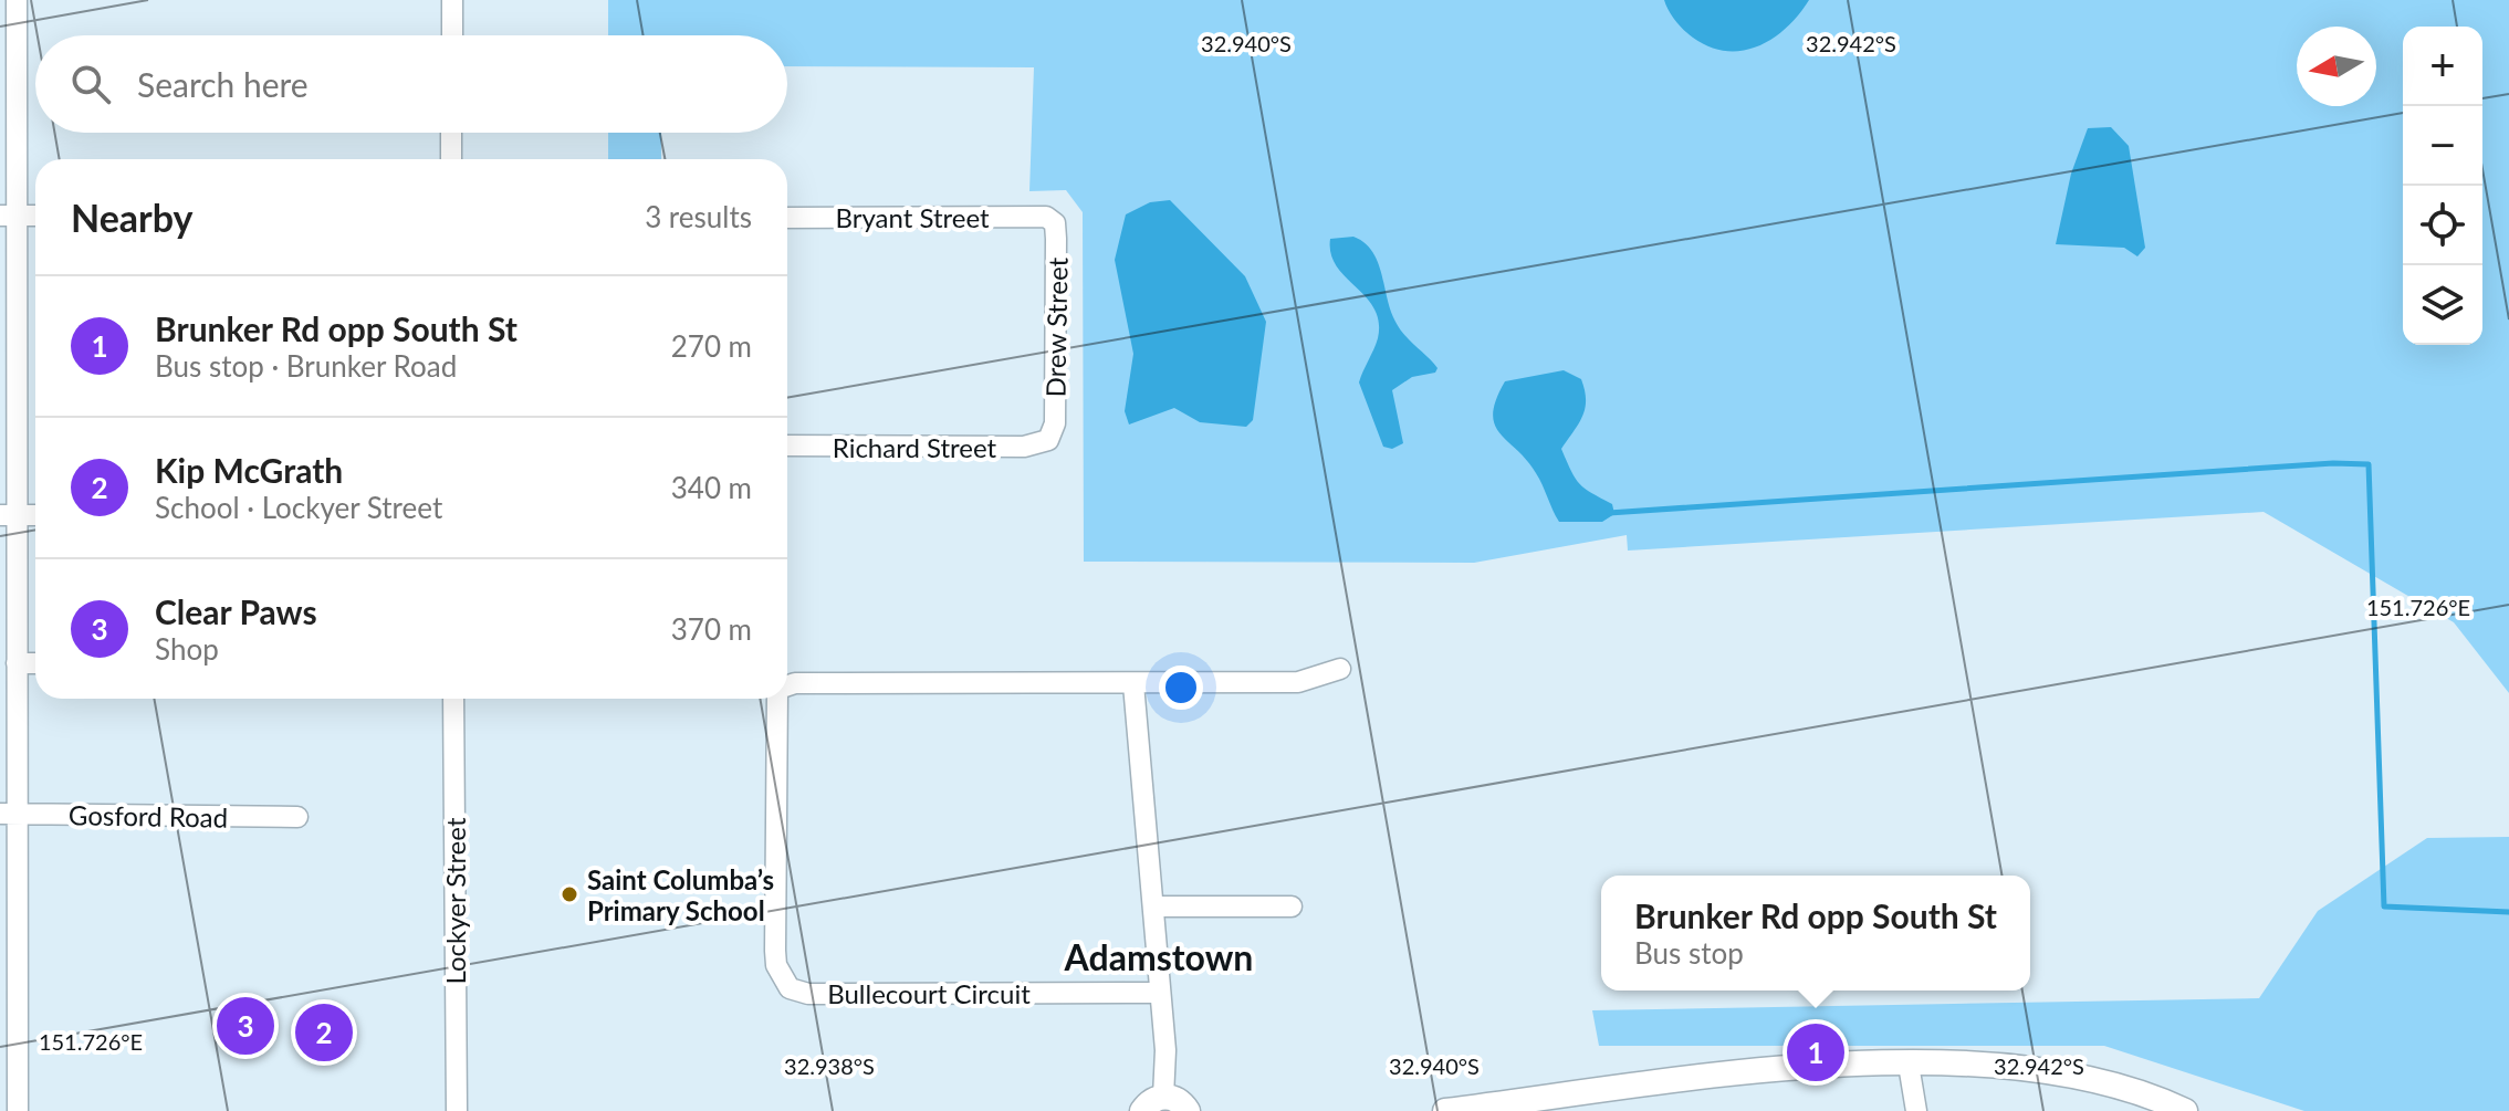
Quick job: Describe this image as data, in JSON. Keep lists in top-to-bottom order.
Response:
{
  "streets": {
    "street": [
      "Bryant Street",
      "Drew Street",
      "Richard Street",
      "Gosford Road",
      "Lockyer Street",
      "Bullecourt Circuit"
    ]
  },
  "crossings": [
    ["Bryant Street", "Drew Street"],
    ["Drew Street", "Richard Street"]
  ],
  "districts": ["Adamstown"],
  "places": ["Saint Columba’s Primary School"],
  "north": "left",
  "page": {
    "map_buttons": ["+", "−"],
    "search": "Search here",
    "heading": ["Nearby", "3 results"],
    "list": [
      {
        "mark": "1",
        "name": "Brunker Rd opp South St",
        "note": "Bus stop · Brunker Road",
        "value": "270 m"
      },
      {
        "mark": "2",
        "name": "Kip McGrath",
        "note": "School · Lockyer Street",
        "value": "340 m"
      },
      {
        "mark": "3",
        "name": "Clear Paws",
        "note": "Shop",
        "value": "370 m"
      }
    ],
    "popup": ["Brunker Rd opp South St", "Bus stop"],
    "pins": ["3", "2", "1"]
  },
  "coordinates": [
    "32.940°S",
    "32.942°S",
    "151.726°E",
    "32.938°S"
  ]
}
